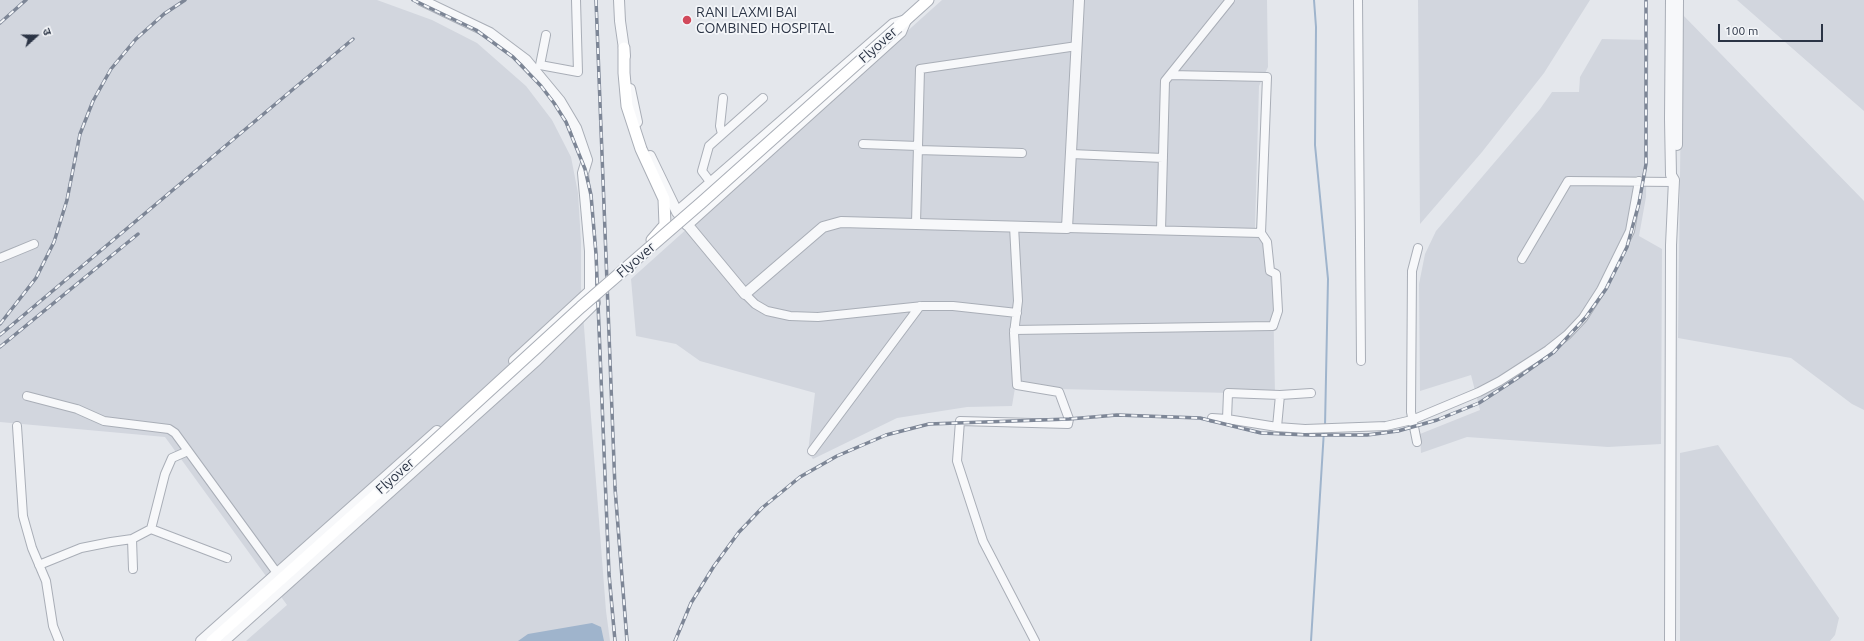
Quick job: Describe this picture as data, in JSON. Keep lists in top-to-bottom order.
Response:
{
  "streets": {
    "main road": ["Flyover"]
  },
  "places": ["RANI LAXMI BAI COMBINED HOSPITAL"],
  "scale_bar": "100 m",
  "north": "right"
}
